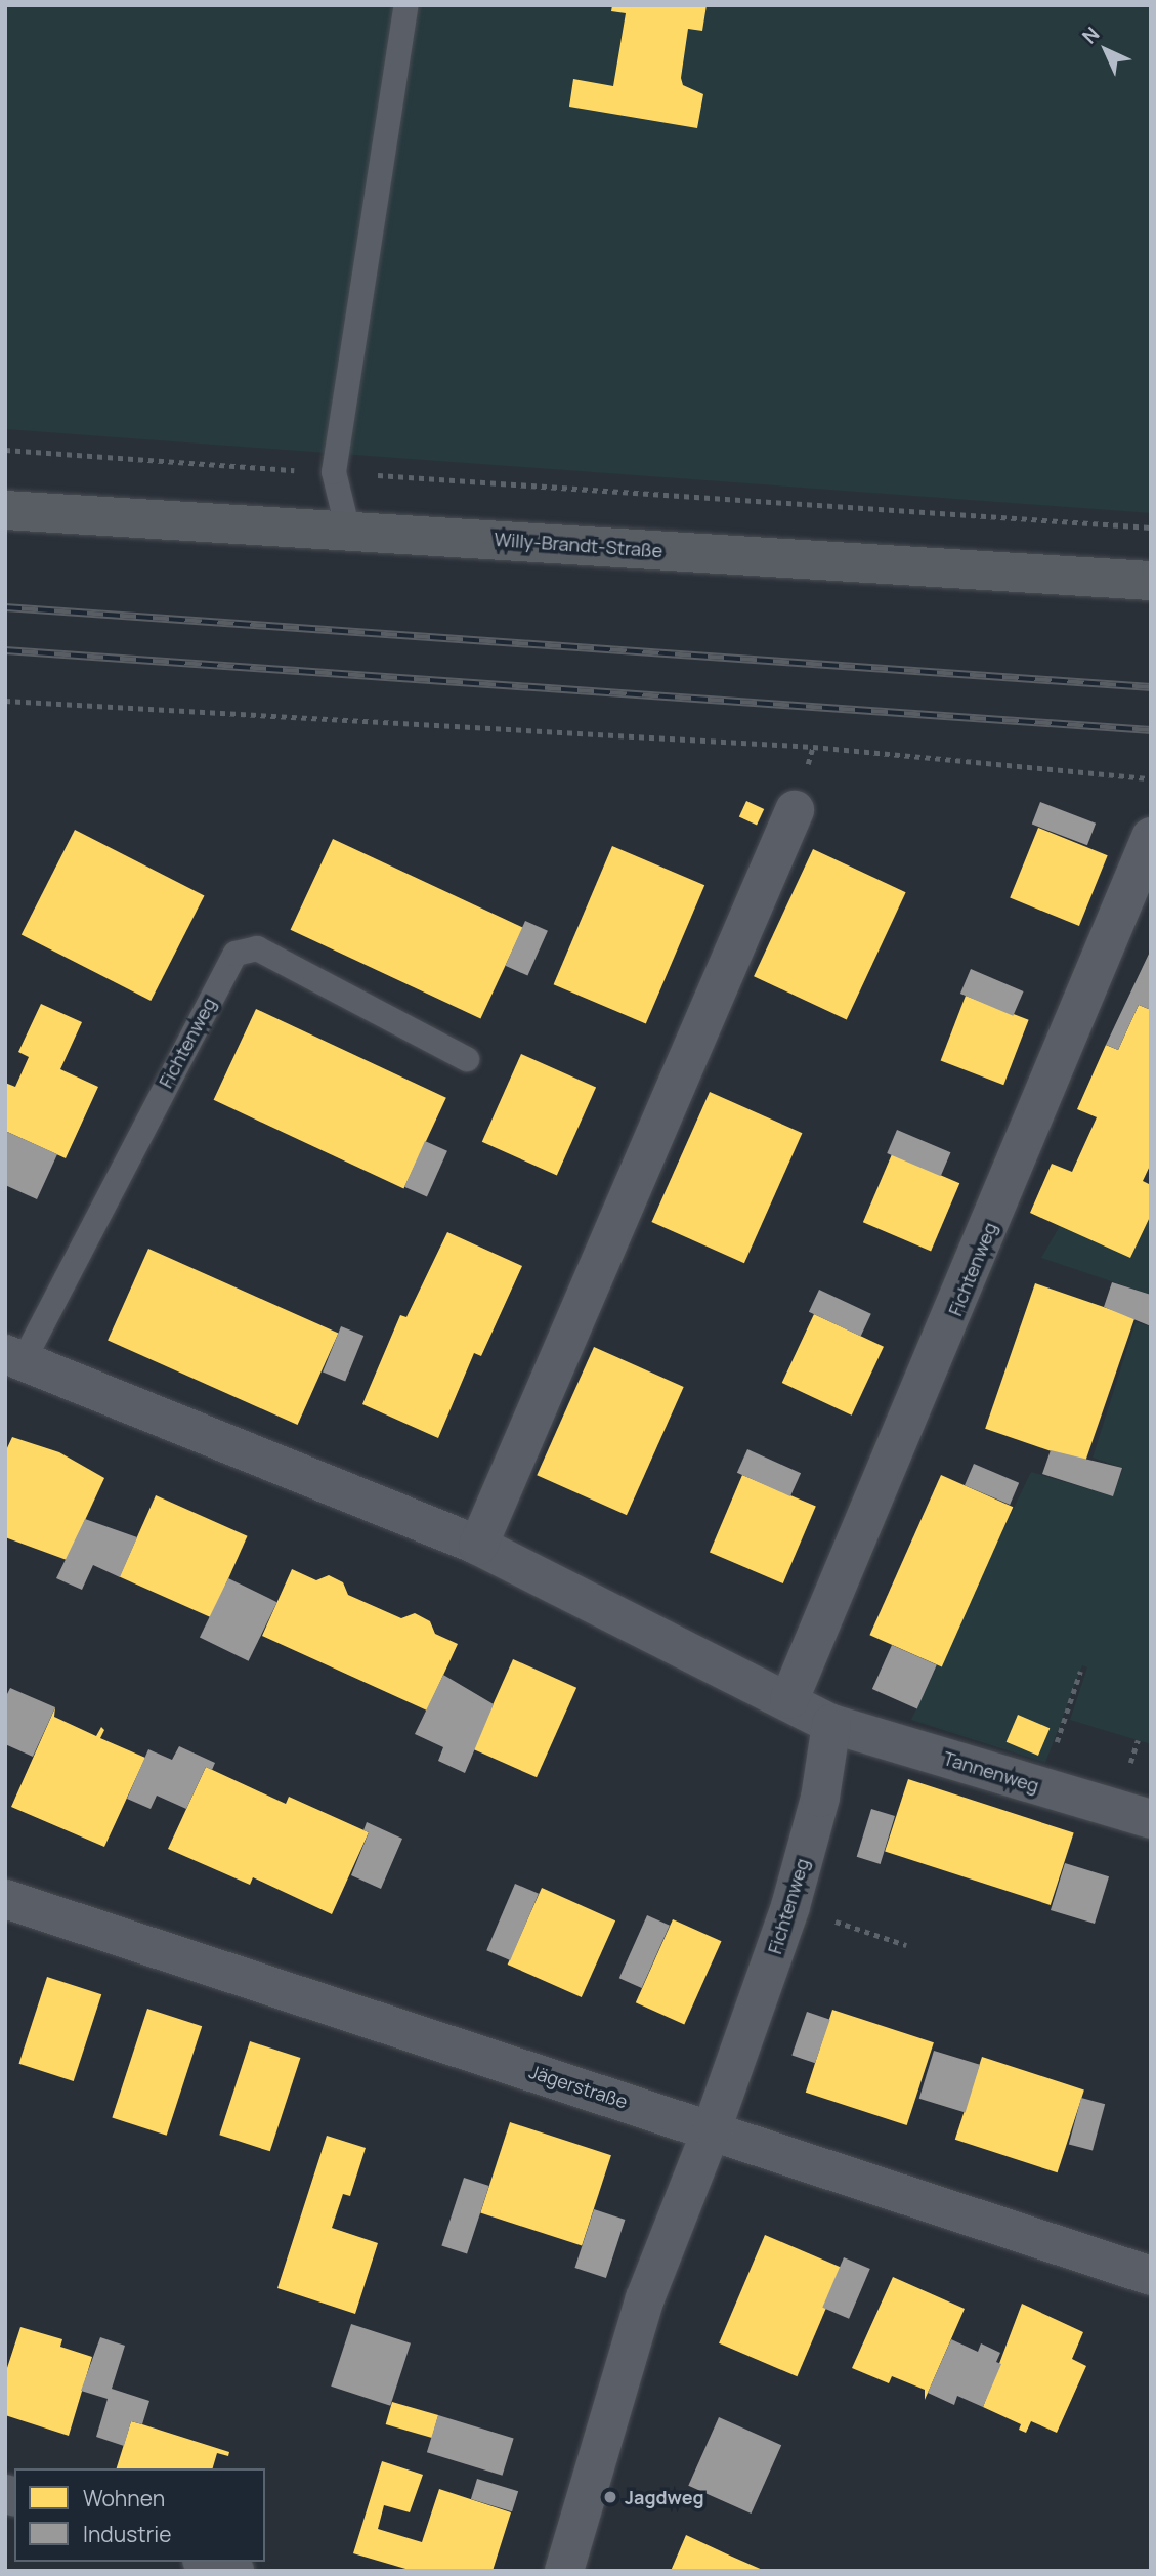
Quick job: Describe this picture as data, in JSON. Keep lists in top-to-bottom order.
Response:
{
  "streets": {
    "main road": ["Willy-Brandt-Straße"],
    "street": ["Fichtenweg", "Tannenweg", "Jägerstraße"]
  },
  "crossings": [
    ["Fichtenweg", "Tannenweg"],
    ["Fichtenweg", "Jägerstraße"]
  ],
  "places": ["Jagdweg"],
  "legend": ["Wohnen", "Industrie"],
  "north": "top left"
}
